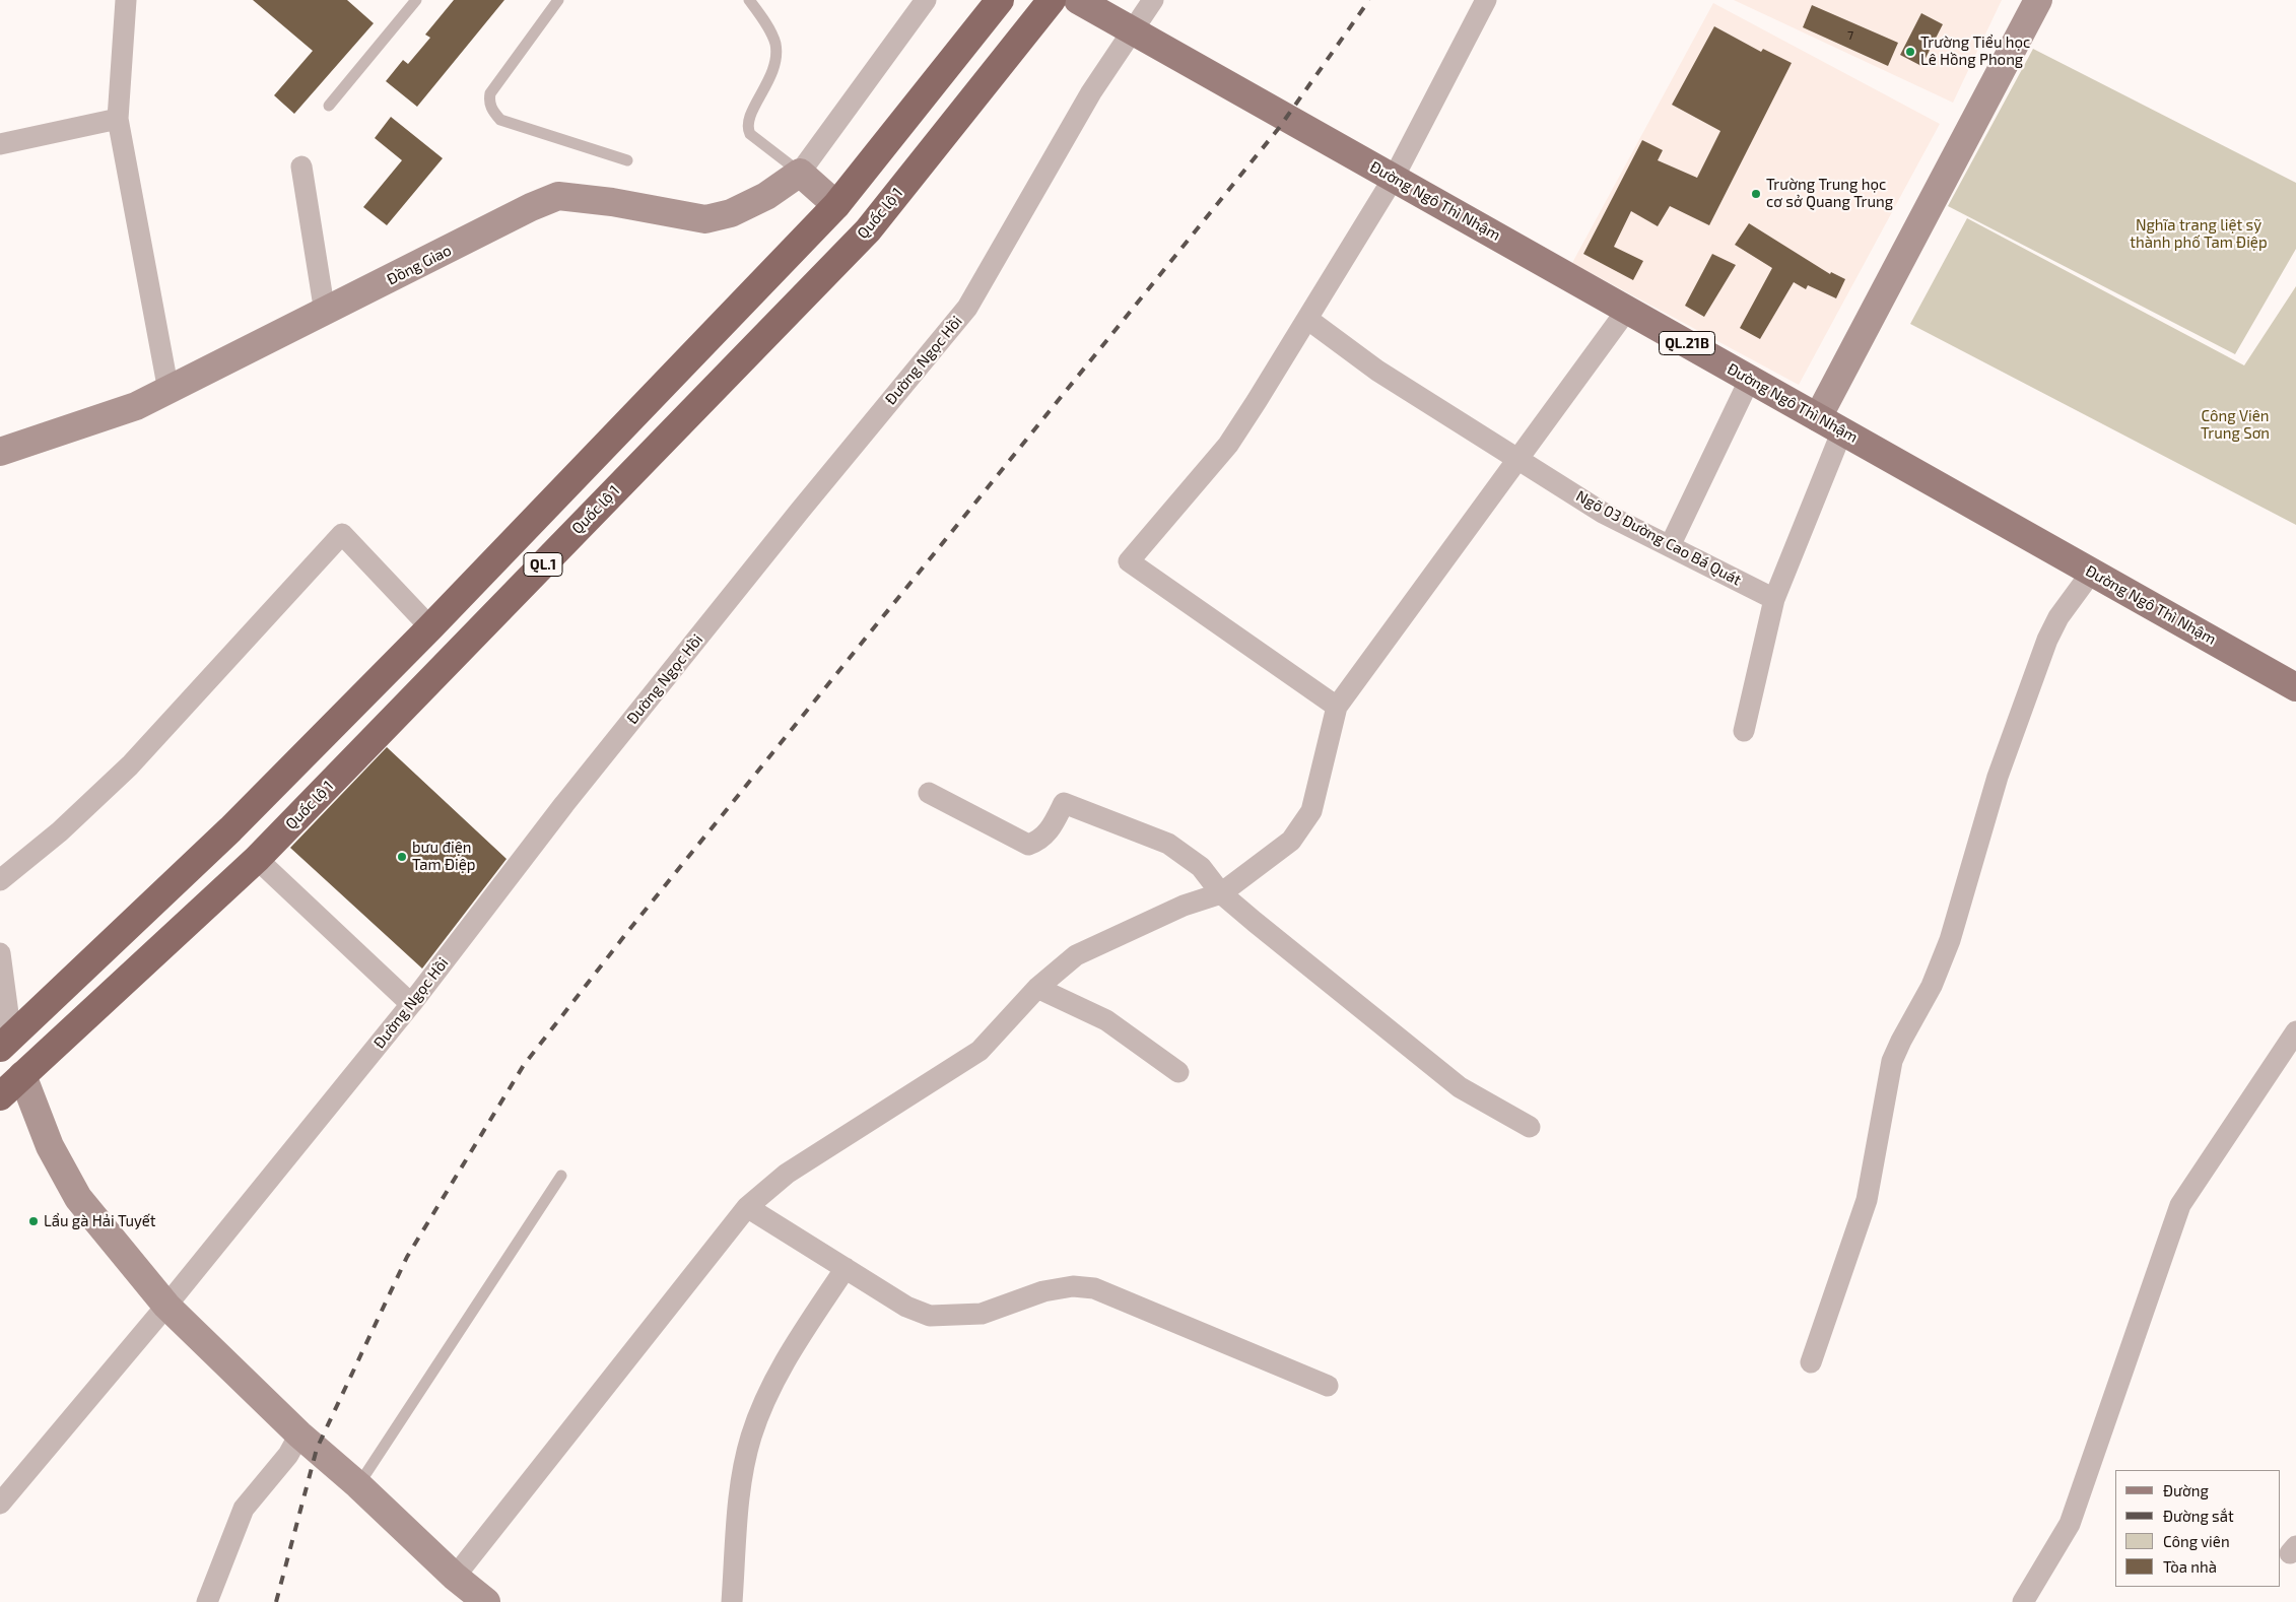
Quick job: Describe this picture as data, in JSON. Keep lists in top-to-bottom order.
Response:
{
  "streets": {
    "highway": ["Quốc lộ 1", "QL.1"],
    "main road": ["Đường Ngô Thì Nhậm", "QL.21B"],
    "street": ["Đồng Giao", "Đường Ngọc Hồi", "Ngõ 03 Đường Cao Bá Quát"]
  },
  "crossings": [
    ["Đường Ngô Thì Nhậm", "Đường Ngọc Hồi"]
  ],
  "parks": ["Nghĩa trang liệt sỹ thành phố Tam Điệp", "Công Viên Trung Sơn"],
  "places": [
    "Trường Tiểu học Lê Hồng Phong",
    "Trường Trung học cơ sở Quang Trung",
    "bưu điện Tam Điệp",
    "Lẩu gà Hải Tuyết"
  ],
  "house_numbers": ["7"],
  "legend": [
    "Đường",
    "Đường sắt",
    "Công viên",
    "Tòa nhà"
  ]
}
